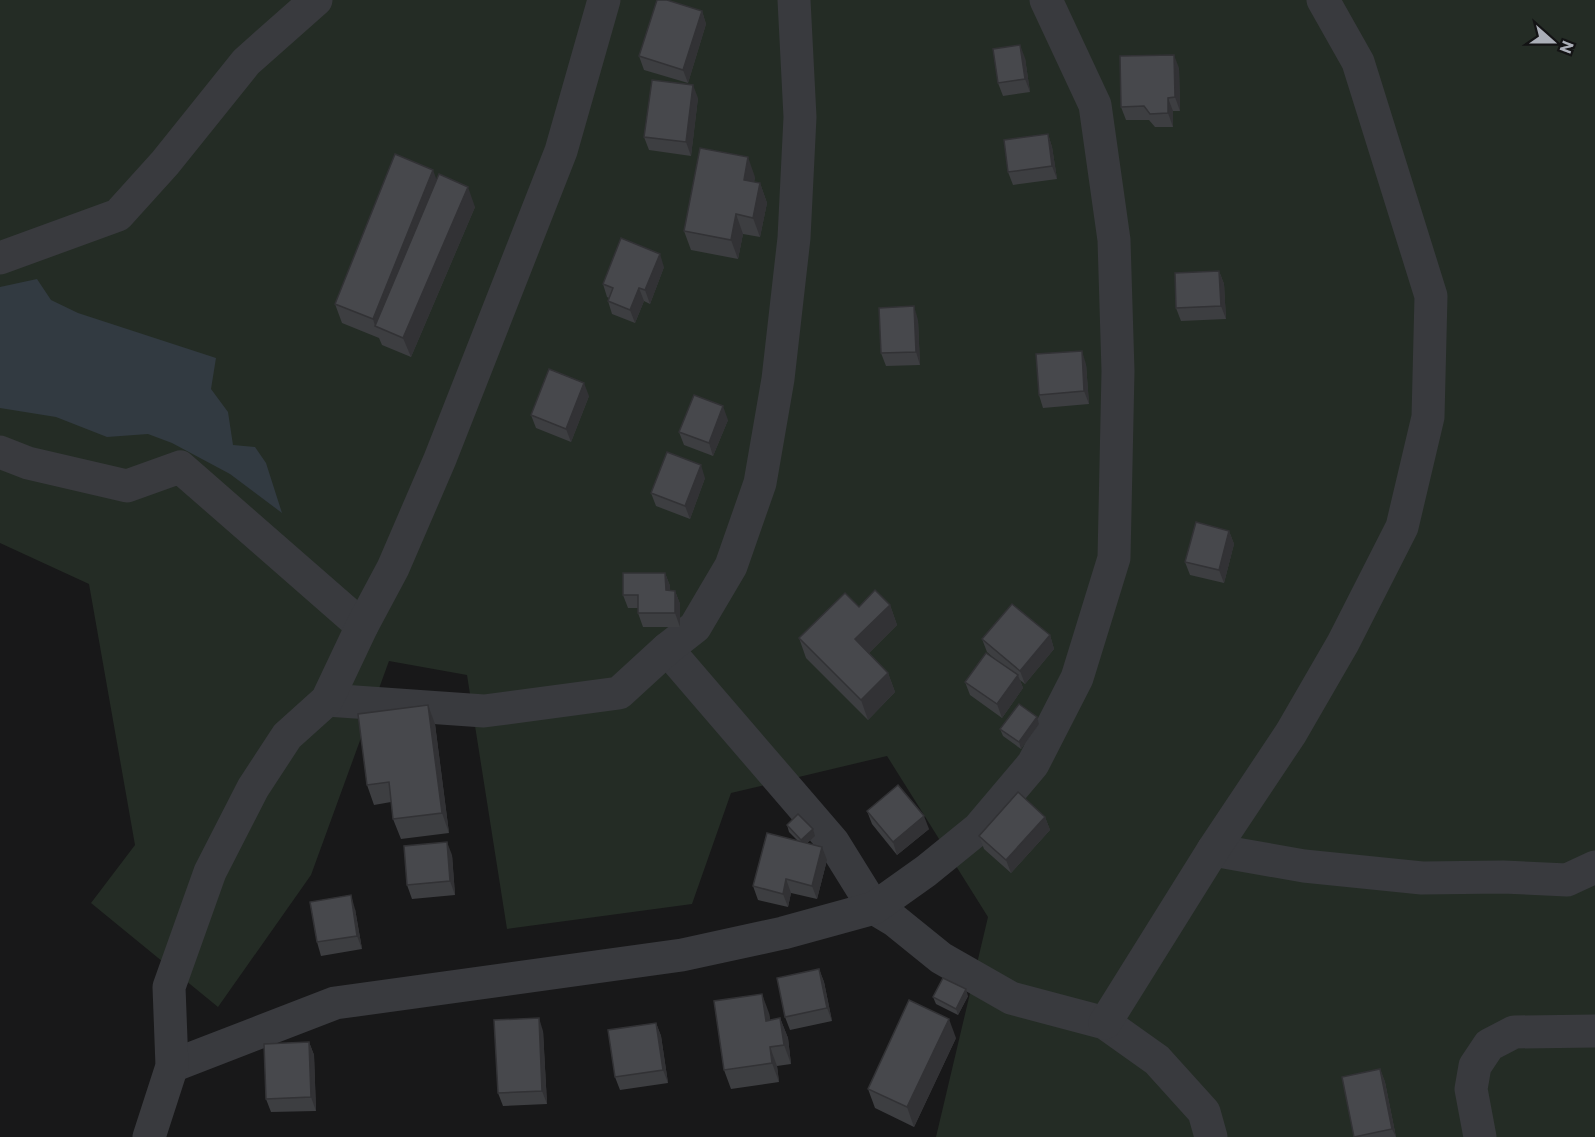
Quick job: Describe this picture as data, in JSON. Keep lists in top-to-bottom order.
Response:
{
  "north": "right"
}
